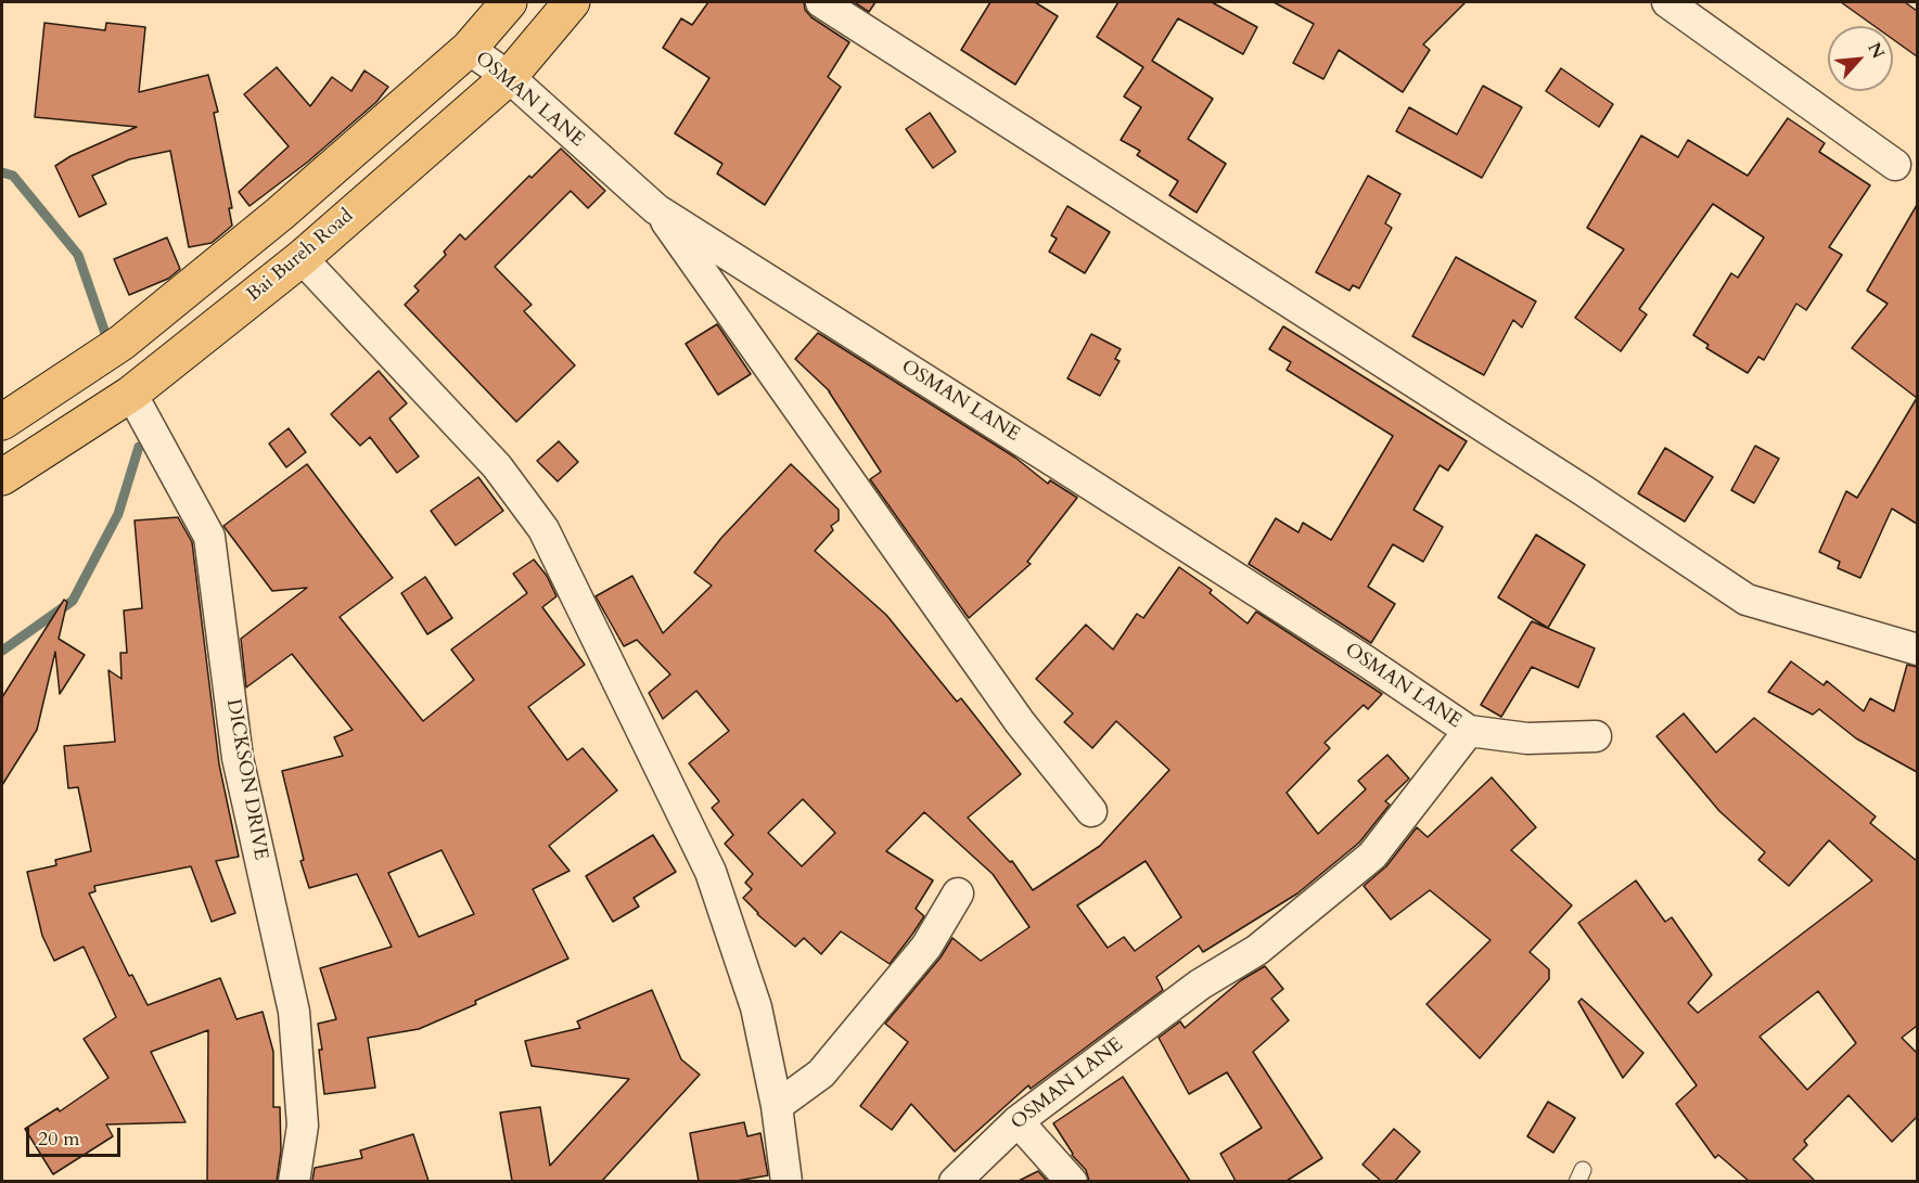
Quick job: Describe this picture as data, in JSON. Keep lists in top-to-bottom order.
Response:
{
  "streets": {
    "highway": ["Bai Bureh Road"],
    "street": ["OSMAN LANE", "DICKSON DRIVE"]
  },
  "crossings": [
    ["OSMAN LANE", "Bai Bureh Road"],
    ["Bai Bureh Road", "DICKSON DRIVE"]
  ],
  "scale_bar": "20 m",
  "north": "top right"
}
